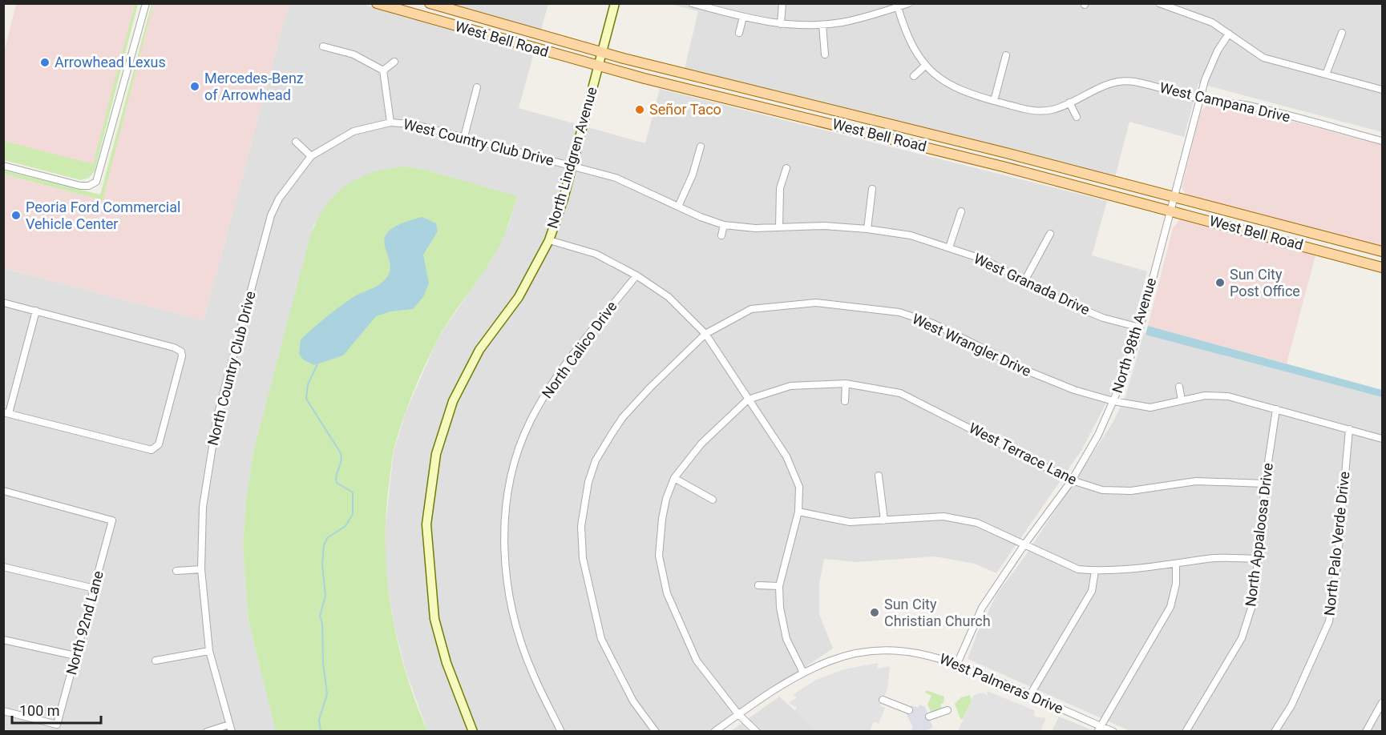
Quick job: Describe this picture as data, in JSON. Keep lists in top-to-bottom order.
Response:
{
  "streets": {
    "main road": ["West Bell Road"],
    "street": [
      "West Campana Drive",
      "West Country Club Drive",
      "North Lindgren Avenue",
      "West Granada Drive",
      "North 98th Avenue",
      "West Wrangler Drive",
      "North Calico Drive",
      "North Country Club Drive",
      "West Terrace Lane",
      "North Appaloosa Drive",
      "North Palo Verde Drive",
      "North 92nd Lane",
      "West Palmeras Drive"
    ]
  },
  "crossings": [
    ["West Bell Road", "North Lindgren Avenue"],
    ["West Bell Road", "North 98th Avenue"],
    ["West Campana Drive", "North 98th Avenue"],
    ["West Country Club Drive", "North Lindgren Avenue"],
    ["West Country Club Drive", "West Granada Drive"],
    ["West Country Club Drive", "North Country Club Drive"],
    ["North Lindgren Avenue", "West Granada Drive"],
    ["West Granada Drive", "North 98th Avenue"],
    ["North 98th Avenue", "West Wrangler Drive"],
    ["North 98th Avenue", "West Terrace Lane"],
    ["North 98th Avenue", "West Palmeras Drive"],
    ["West Wrangler Drive", "North Appaloosa Drive"],
    ["West Wrangler Drive", "North Palo Verde Drive"],
    ["West Terrace Lane", "North Appaloosa Drive"]
  ],
  "places": [
    "Arrowhead Lexus",
    "Mercedes-Benz of Arrowhead",
    "Señor Taco",
    "Peoria Ford Commercial Vehicle Center",
    "Sun City Post Office",
    "Sun City Christian Church"
  ],
  "scale_bar": "100 m"
}
